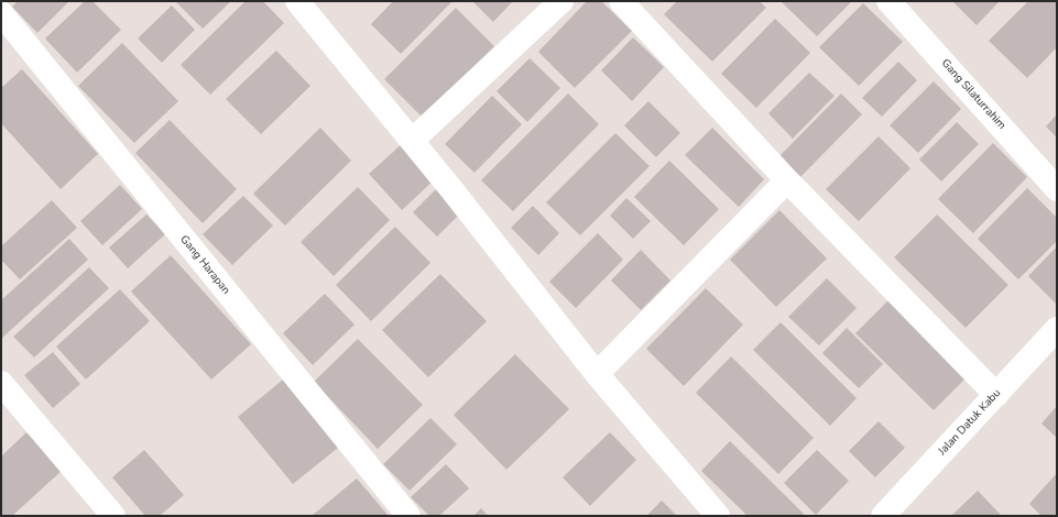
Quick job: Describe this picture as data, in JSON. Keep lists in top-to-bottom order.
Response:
{
  "streets": {
    "street": ["Gang Silaturrahim", "Gang Harapan", "Jalan Datuk Kabu"]
  }
}
